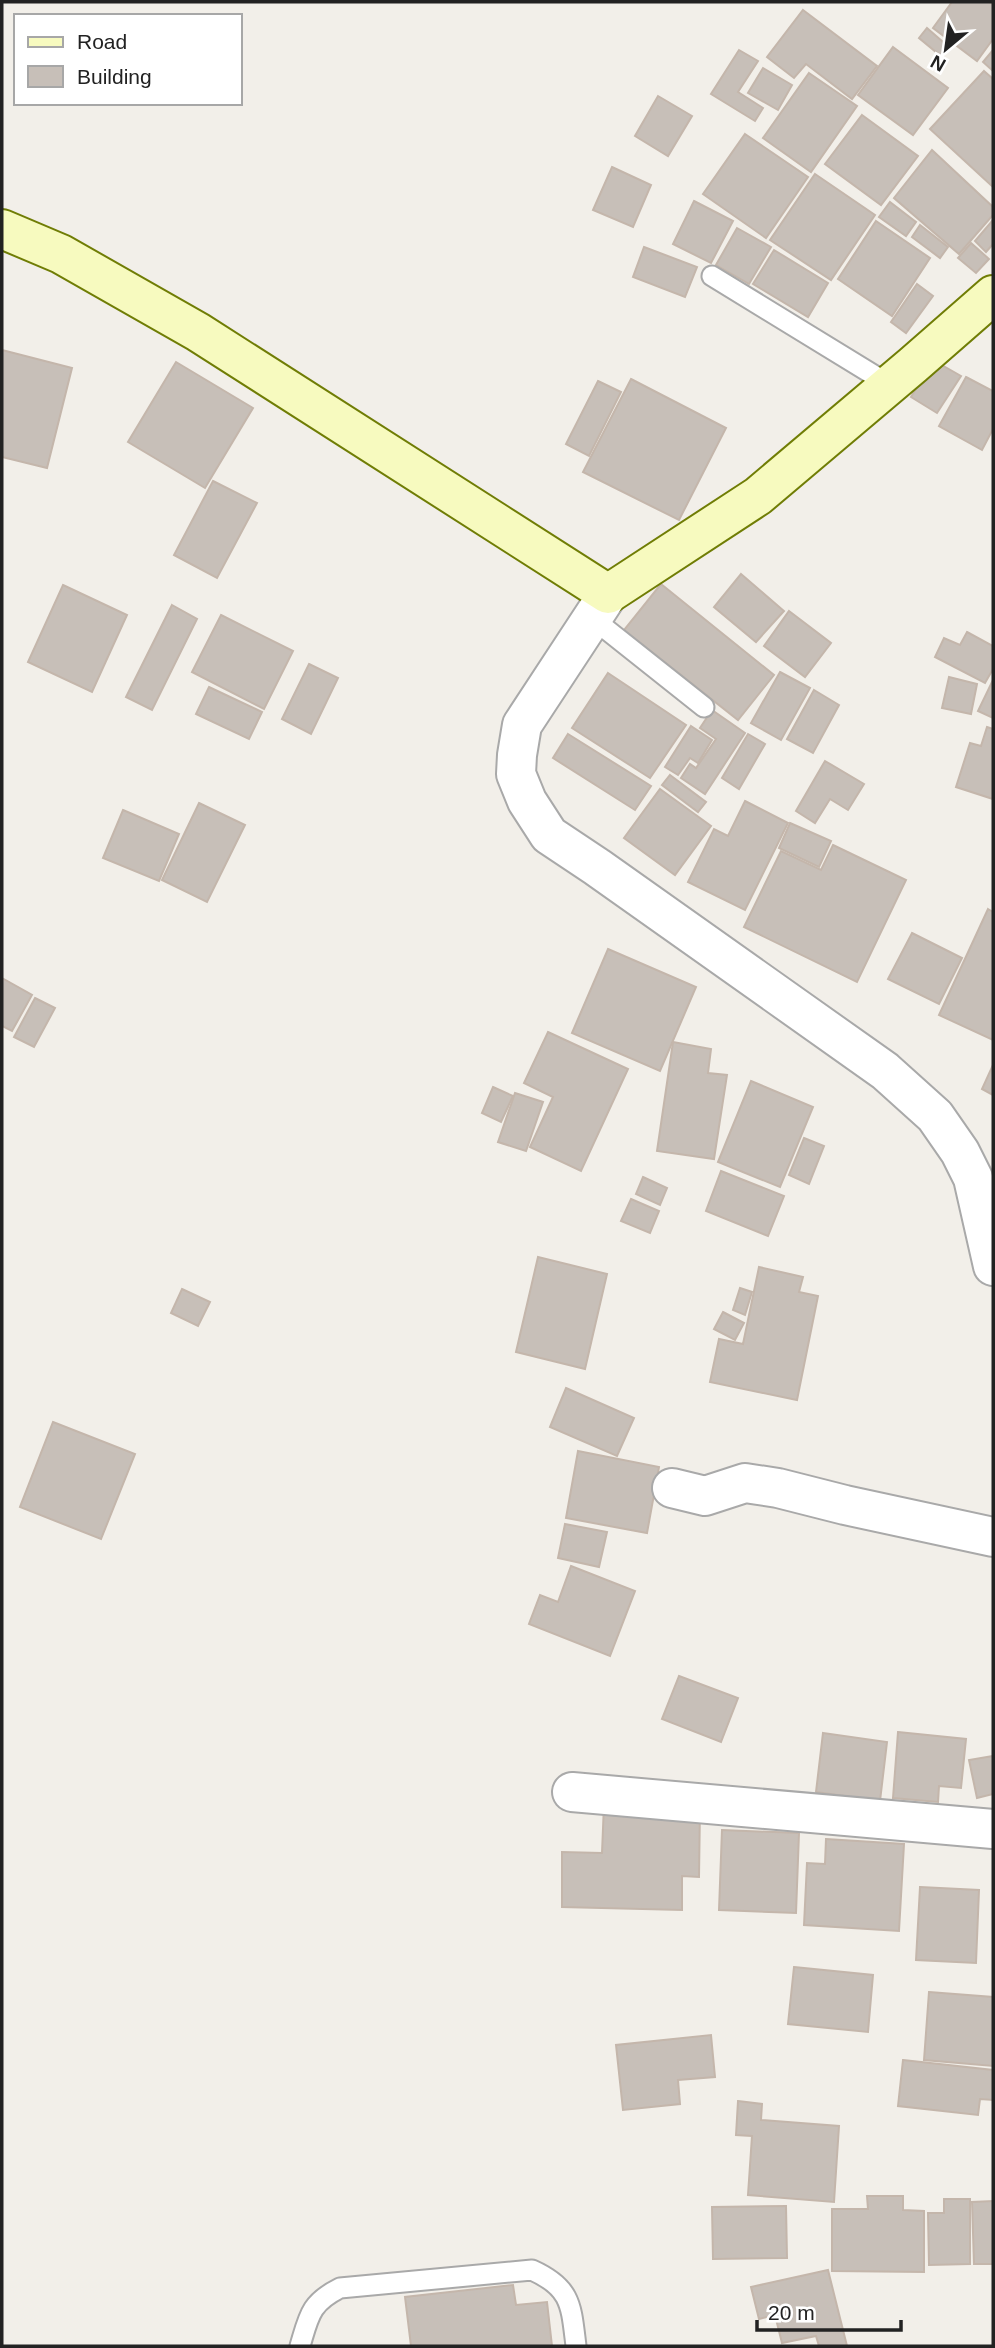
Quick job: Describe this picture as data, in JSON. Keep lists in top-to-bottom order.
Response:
{
  "legend": ["Road", "Building"],
  "scale_bar": "20 m",
  "north": "bottom left"
}
